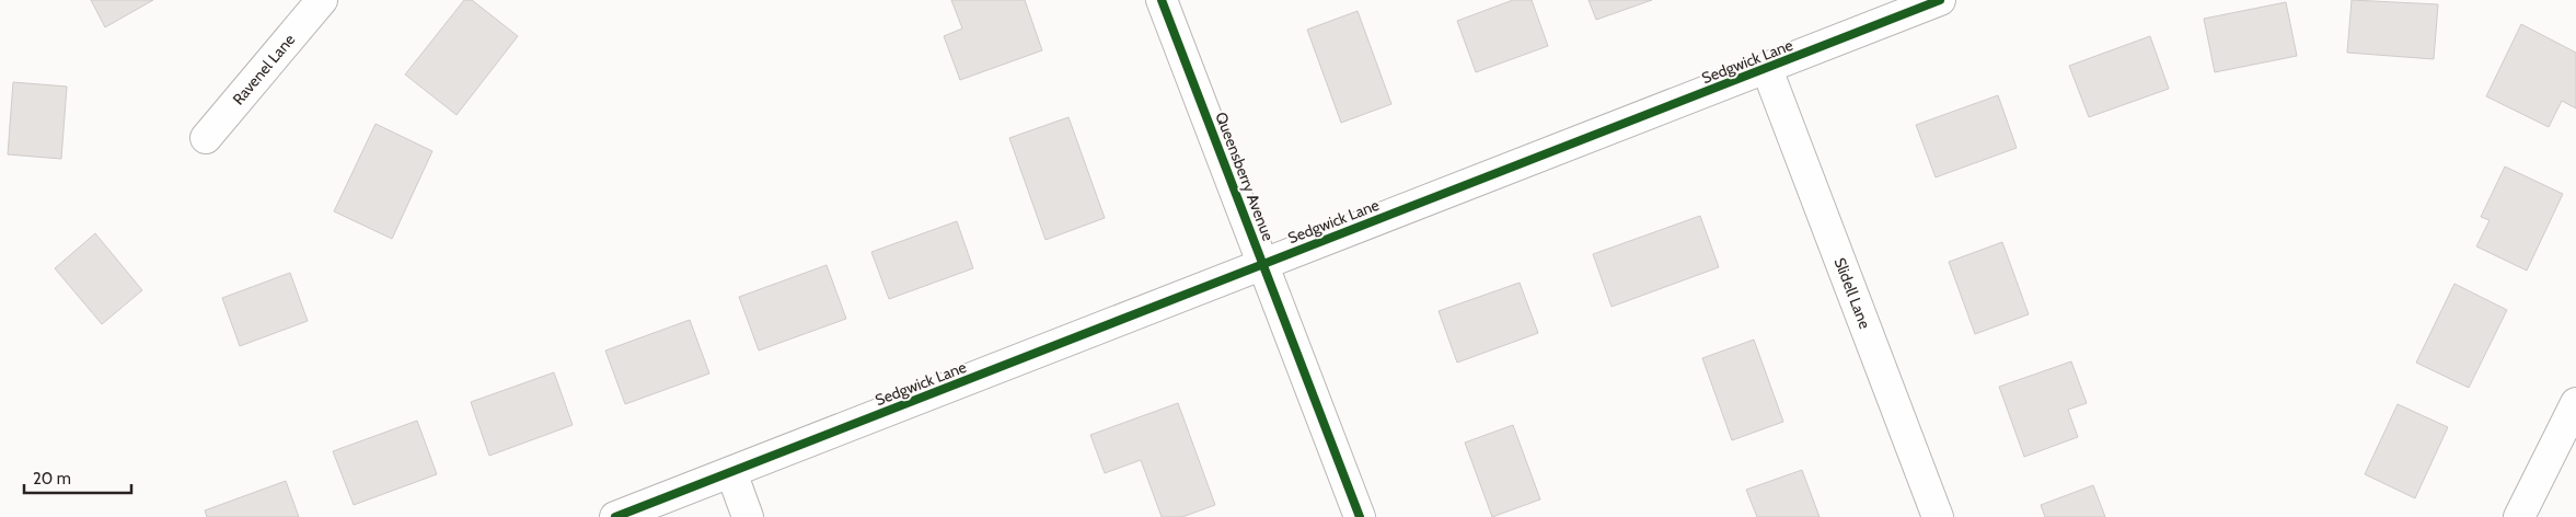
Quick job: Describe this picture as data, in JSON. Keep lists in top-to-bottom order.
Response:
{
  "streets": {
    "street": [
      "Sedgwick Lane",
      "Ravenel Lane",
      "Queensberry Avenue",
      "Slidell Lane"
    ]
  },
  "crossings": [
    ["Sedgwick Lane", "Queensberry Avenue"],
    ["Sedgwick Lane", "Slidell Lane"]
  ],
  "scale_bar": "20 m"
}
